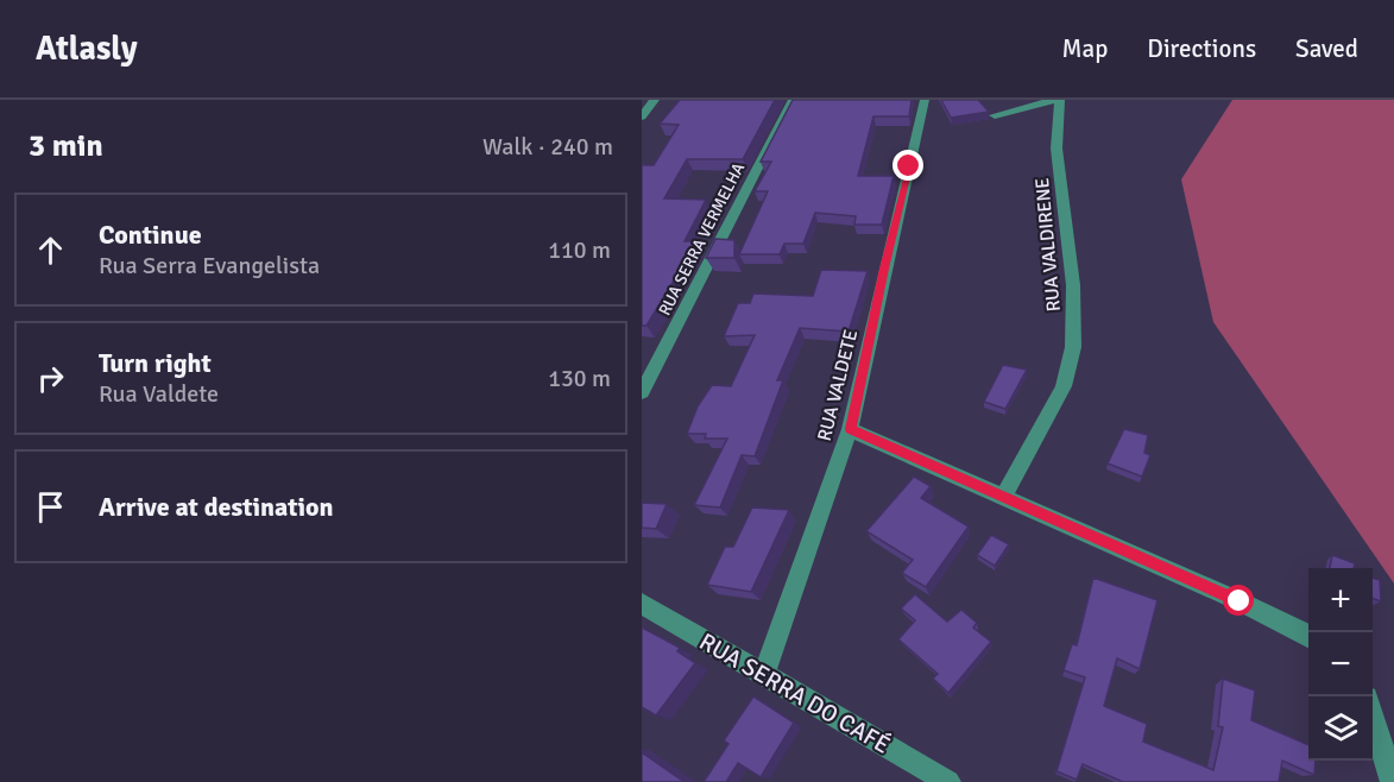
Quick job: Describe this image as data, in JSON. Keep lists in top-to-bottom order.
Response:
{
  "streets": {
    "street": [
      "RUA SERRA VERMELHA",
      "RUA VALDIRENE",
      "RUA VALDETE",
      "RUA SERRA DO CAFÉ"
    ]
  },
  "crossings": [
    ["RUA VALDETE", "RUA SERRA DO CAFÉ"]
  ],
  "page": {
    "header": "Atlasly",
    "nav": ["Map", "Directions", "Saved"],
    "heading": ["3 min", "Walk · 240 m"],
    "list": [
      ["Continue", "Rua Serra Evangelista", "110 m"],
      ["Turn right", "Rua Valdete", "130 m"],
      "Arrive at destination"
    ],
    "map_buttons": ["+", "−"]
  }
}
